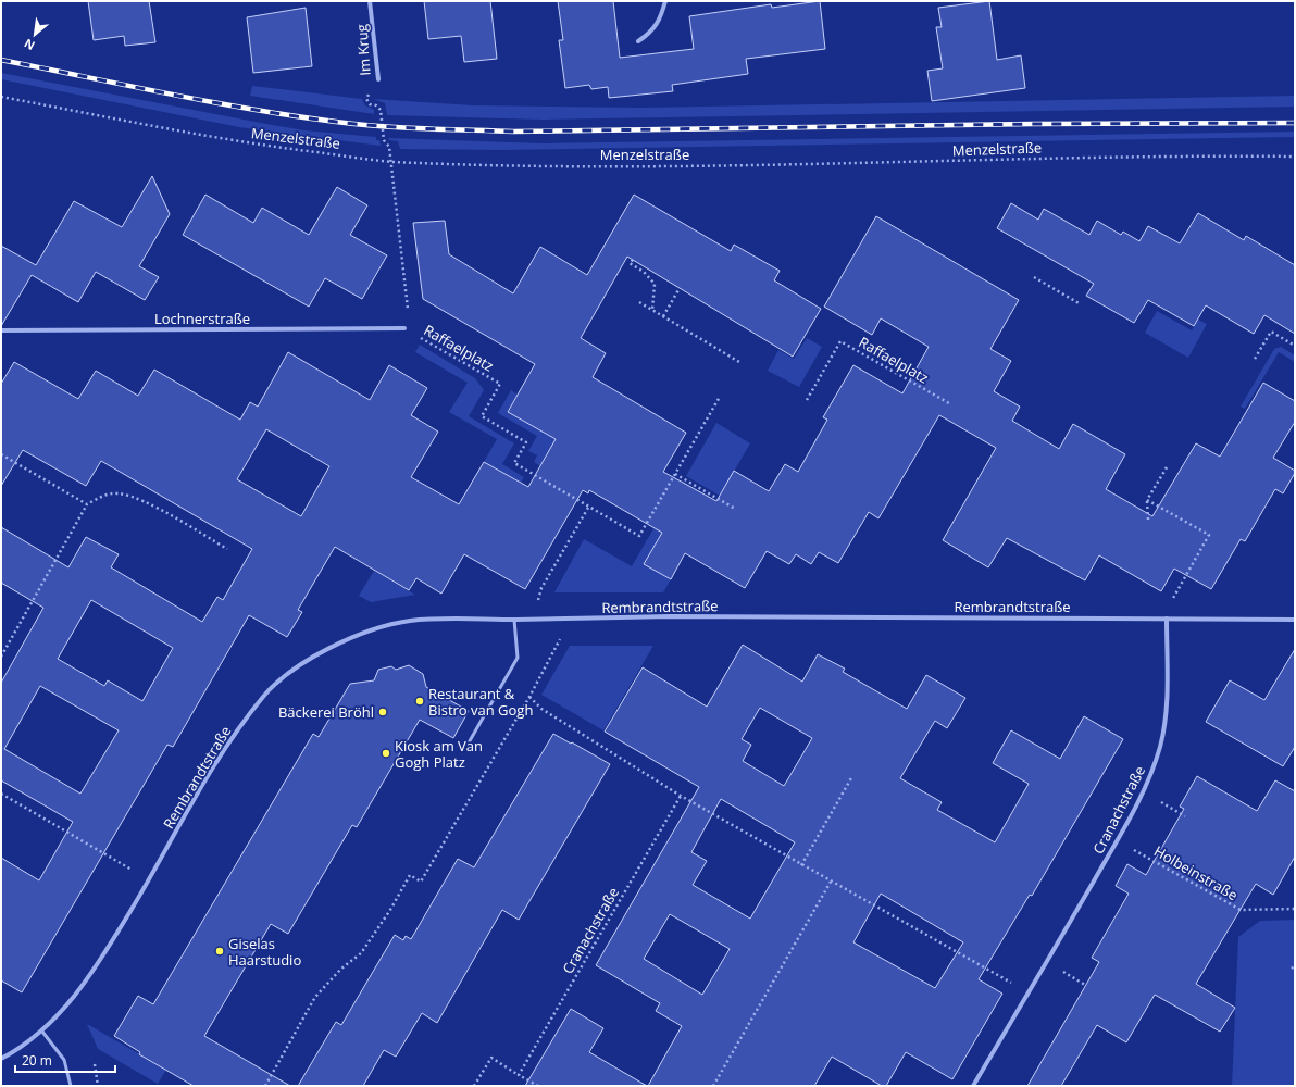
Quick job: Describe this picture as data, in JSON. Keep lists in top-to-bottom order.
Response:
{
  "streets": {
    "street": [
      "Im Krug",
      "Lochnerstraße",
      "Rembrandtstraße",
      "Cranachstraße"
    ],
    "path": ["Menzelstraße", "Raffaelplatz", "Holbeinstraße"]
  },
  "crossings": [
    ["Im Krug", "Menzelstraße"],
    ["Im Krug", "Raffaelplatz"],
    ["Menzelstraße", "Raffaelplatz"],
    ["Lochnerstraße", "Raffaelplatz"],
    ["Rembrandtstraße", "Cranachstraße"],
    ["Cranachstraße", "Holbeinstraße"]
  ],
  "places": [
    "Restaurant & Bistro van Gogh",
    "Bäckerei Bröhl",
    "Kiosk am Van Gogh Platz",
    "Giselas Haarstudio"
  ],
  "scale_bar": "20 m",
  "north": "bottom left"
}
